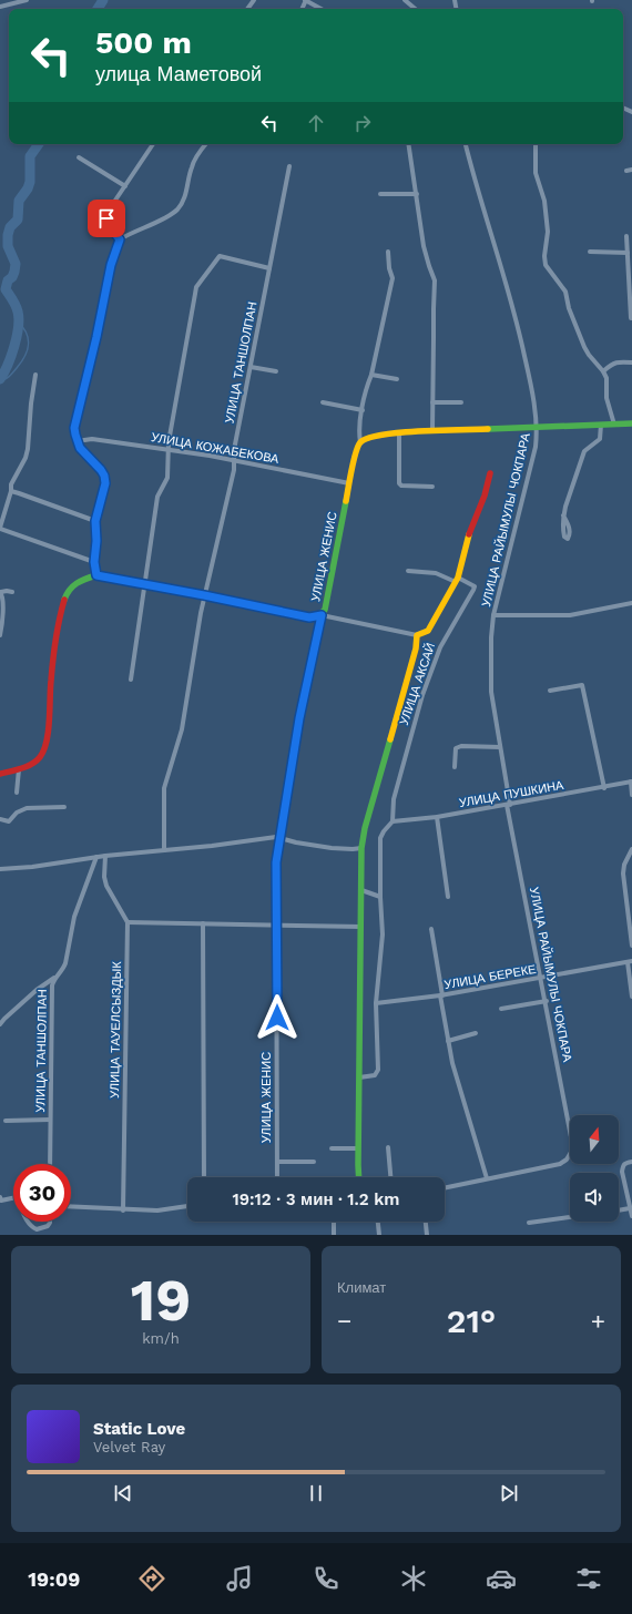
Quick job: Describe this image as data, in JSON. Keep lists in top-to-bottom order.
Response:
{
  "streets": {
    "main road": ["УЛИЦА ЖЕНИС", "УЛИЦА АКСАЙ"],
    "street": [
      "УЛИЦА ТАНШОЛПАН",
      "УЛИЦА КОЖАБЕКОВА",
      "УЛИЦА РАЙЫМУЛЫ ЧОКПАРА",
      "УЛИЦА ПУШКИНА",
      "УЛИЦА БЕРЕКЕ",
      "УЛИЦА ТАУЕЛСЫЗДЫК"
    ]
  },
  "crossings": [
    ["УЛИЦА ТАНШОЛПАН", "УЛИЦА КОЖАБЕКОВА"],
    ["УЛИЦА КОЖАБЕКОВА", "УЛИЦА ЖЕНИС"],
    ["УЛИЦА РАЙЫМУЛЫ ЧОКПАРА", "УЛИЦА ПУШКИНА"],
    ["УЛИЦА РАЙЫМУЛЫ ЧОКПАРА", "УЛИЦА БЕРЕКЕ"],
    ["УЛИЦА АКСАЙ", "УЛИЦА ПУШКИНА"]
  ],
  "north": "top",
  "page": {
    "turn": ["500 m", "улица Маметовой"],
    "limit": "30",
    "trip": "19:12 · 3 мин · 1.2 km",
    "tile": [
      ["19", "km/h"],
      "Климат"
    ],
    "heat": ["−", "21°", "+"],
    "song": ["Static Love", "Velvet Ray"],
    "tabs": "19:09"
  }
}
